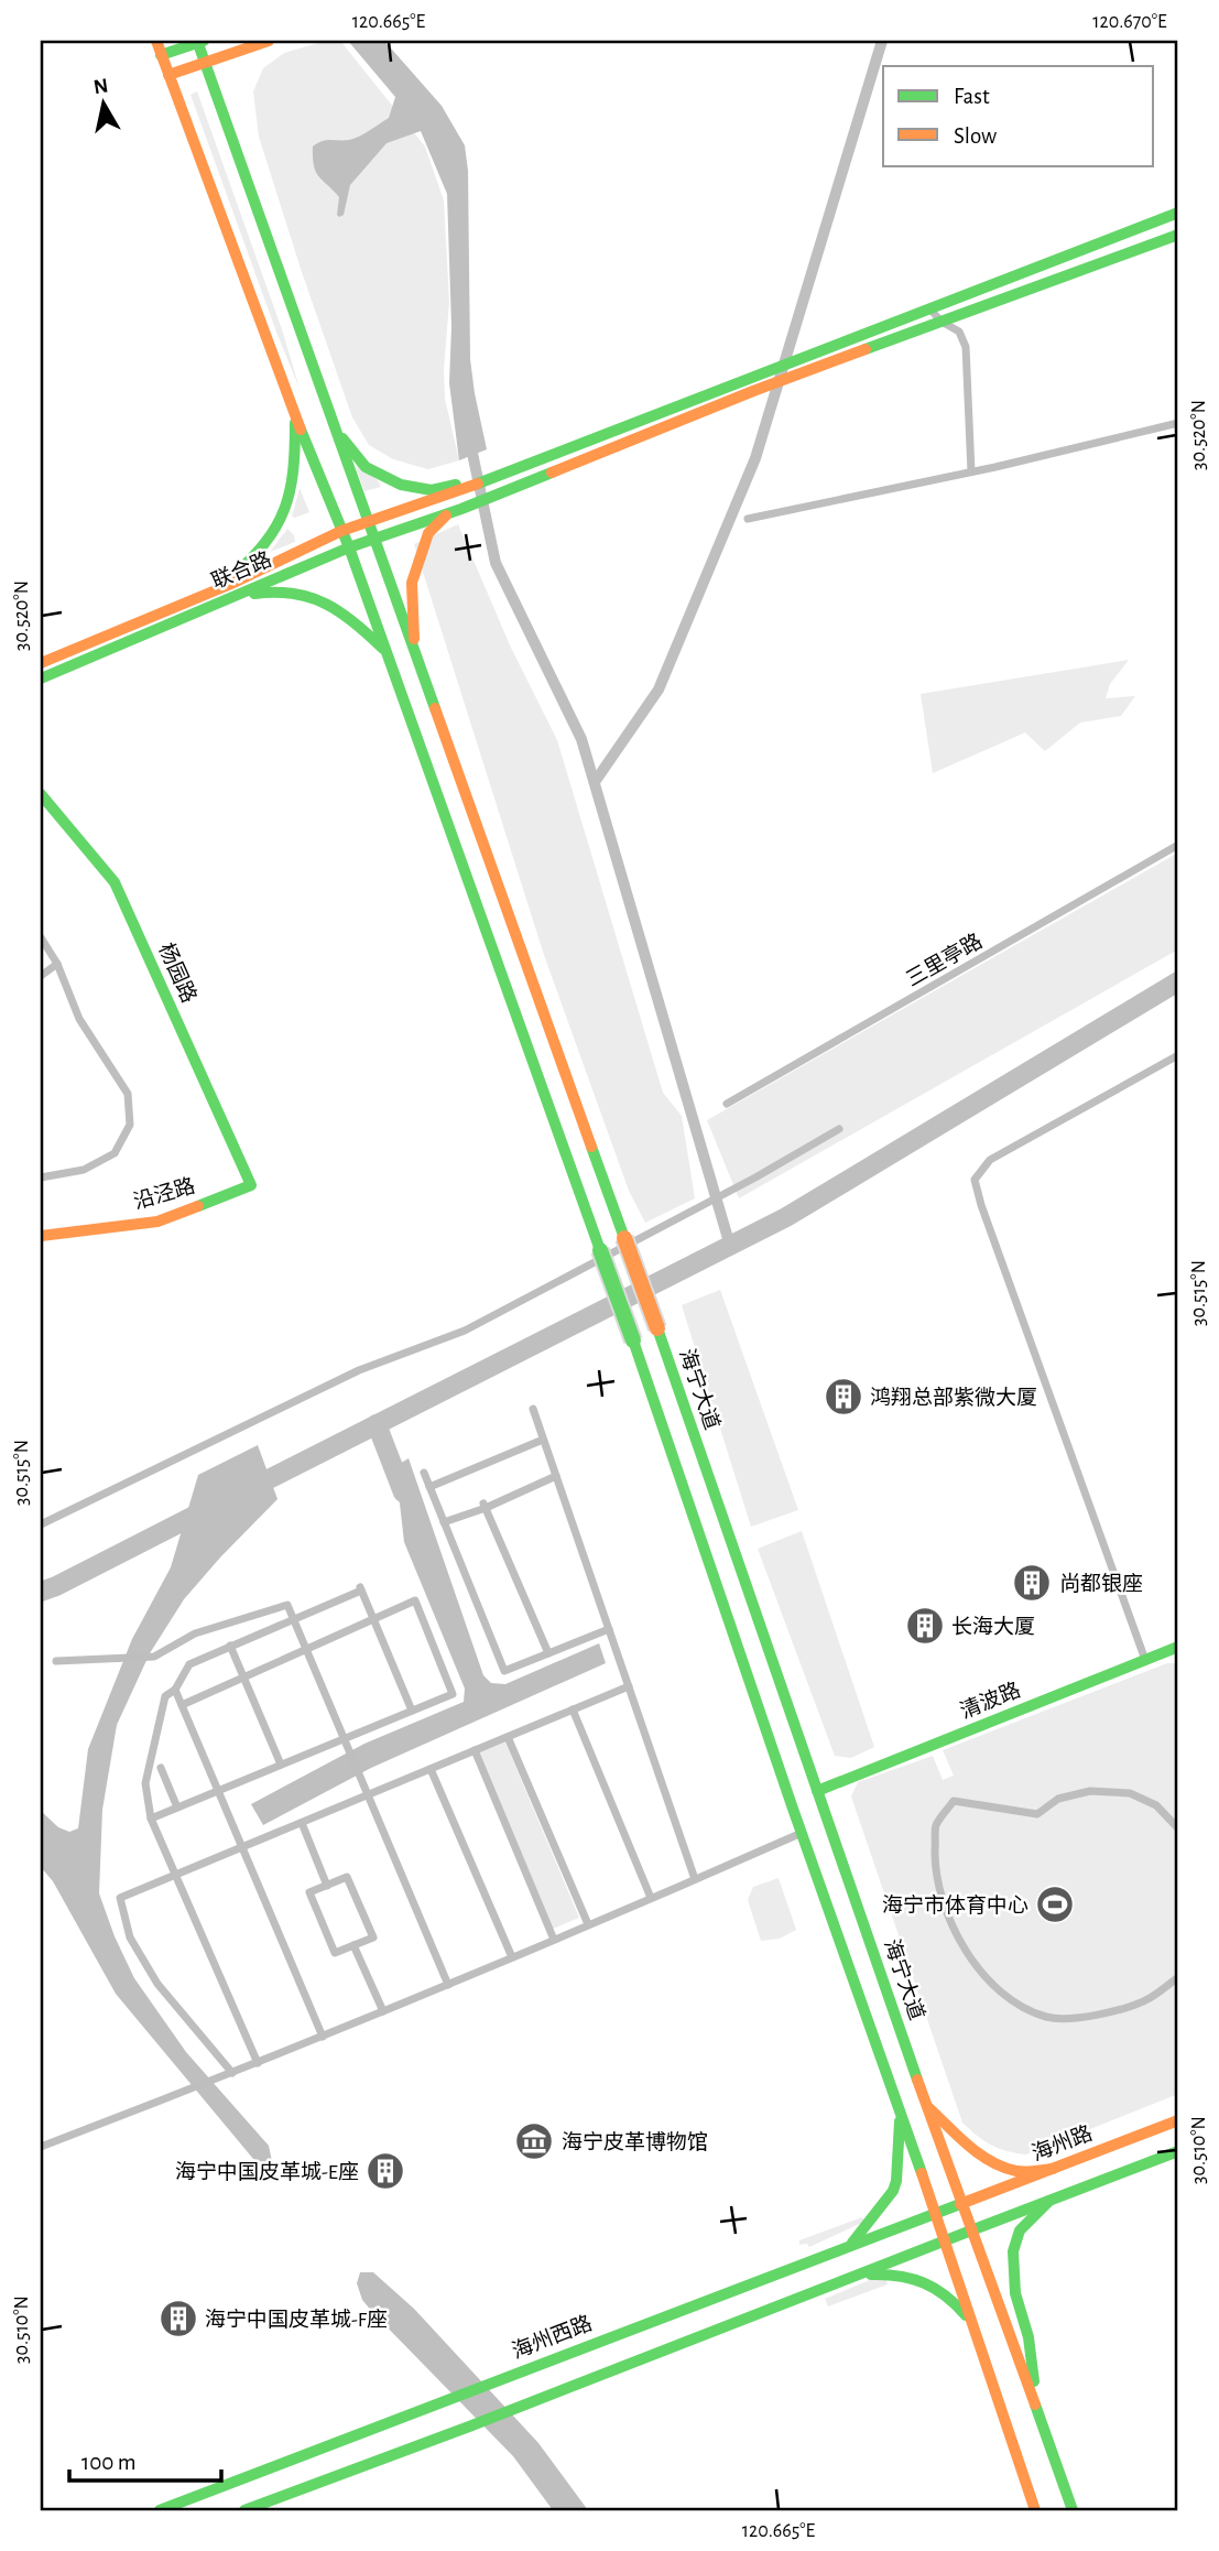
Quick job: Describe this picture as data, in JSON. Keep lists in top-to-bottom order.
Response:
{
  "streets": {
    "main road": [
      "联合路",
      "杨园路",
      "沿泾路",
      "海宁大道",
      "清波路",
      "海州路",
      "海州西路"
    ],
    "street": ["三里亭路"]
  },
  "crossings": [
    ["联合路", "海宁大道"],
    ["杨园路", "沿泾路"],
    ["海宁大道", "清波路"],
    ["海宁大道", "海州路"],
    ["海宁大道", "海州西路"],
    ["海州路", "海州西路"]
  ],
  "places": {
    "building": [
      "鸿翔总部紫微大厦",
      "尚都银座",
      "长海大厦",
      "海宁中国皮革城-E座",
      "海宁中国皮革城-F座"
    ],
    "sports": ["海宁市体育中心"],
    "museum": ["海宁皮革博物馆"]
  },
  "legend": ["Fast", "Slow"],
  "scale_bar": "100 m",
  "north": "top",
  "coordinates": [
    "120.665°E",
    "120.670°E",
    "30.520°N",
    "30.515°N",
    "30.510°N"
  ]
}
